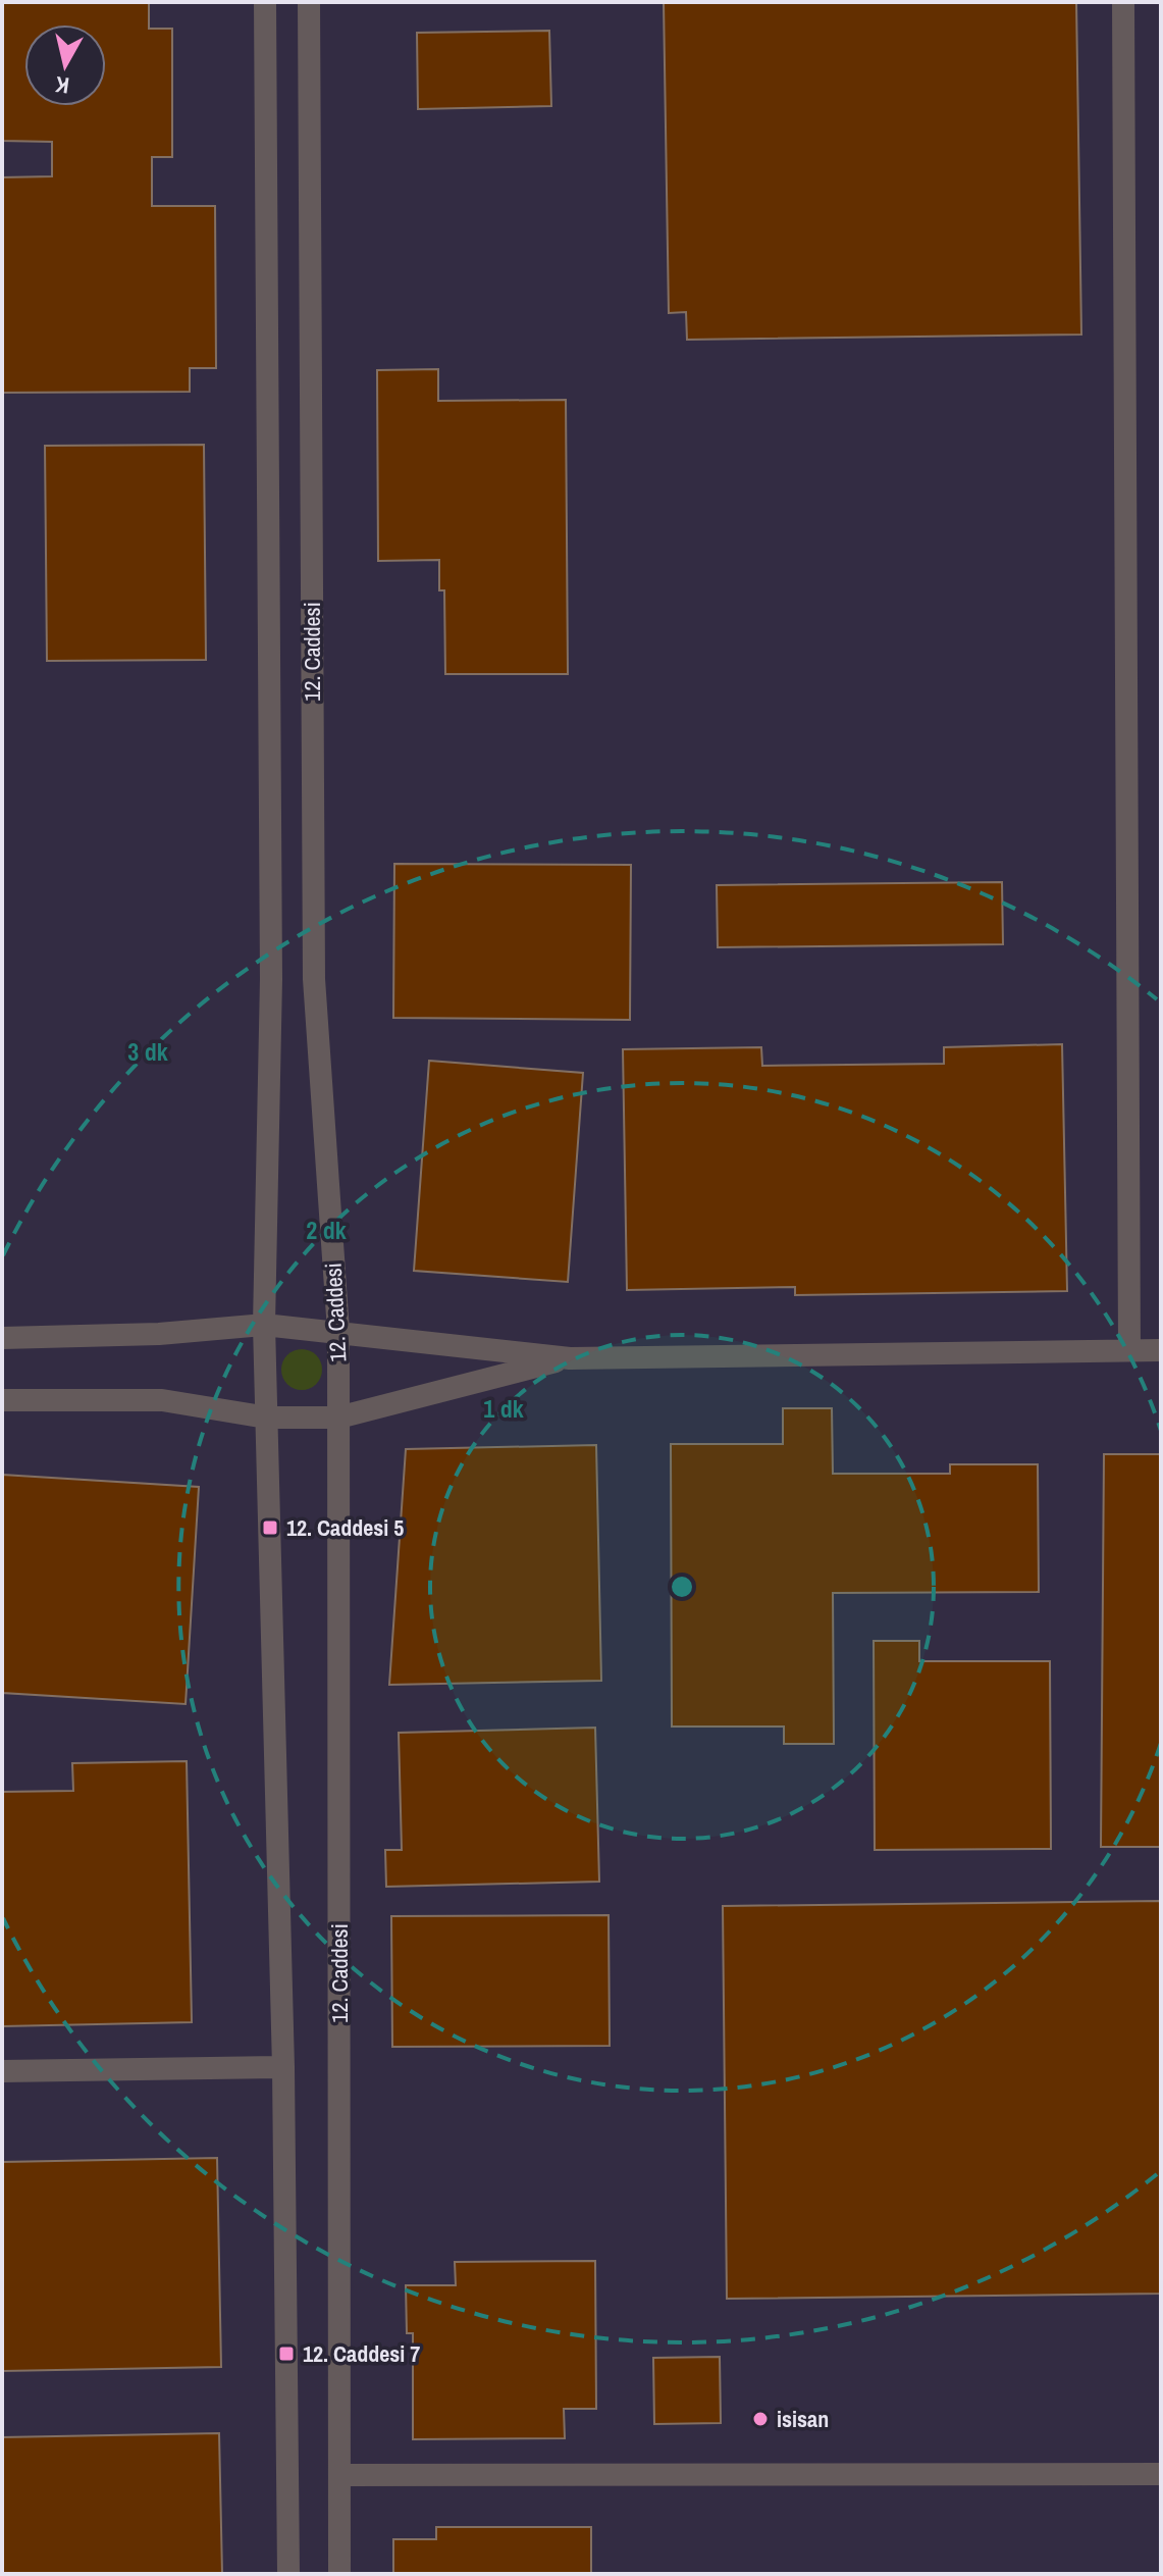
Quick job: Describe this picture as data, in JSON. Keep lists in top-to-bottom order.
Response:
{
  "streets": {
    "street": ["12. Caddesi"]
  },
  "places": {
    "transit": ["12. Caddesi 5", "12. Caddesi 7"],
    "other": ["isisan"]
  },
  "north": "bottom",
  "rings": ["3 dk", "2 dk", "1 dk"]
}
